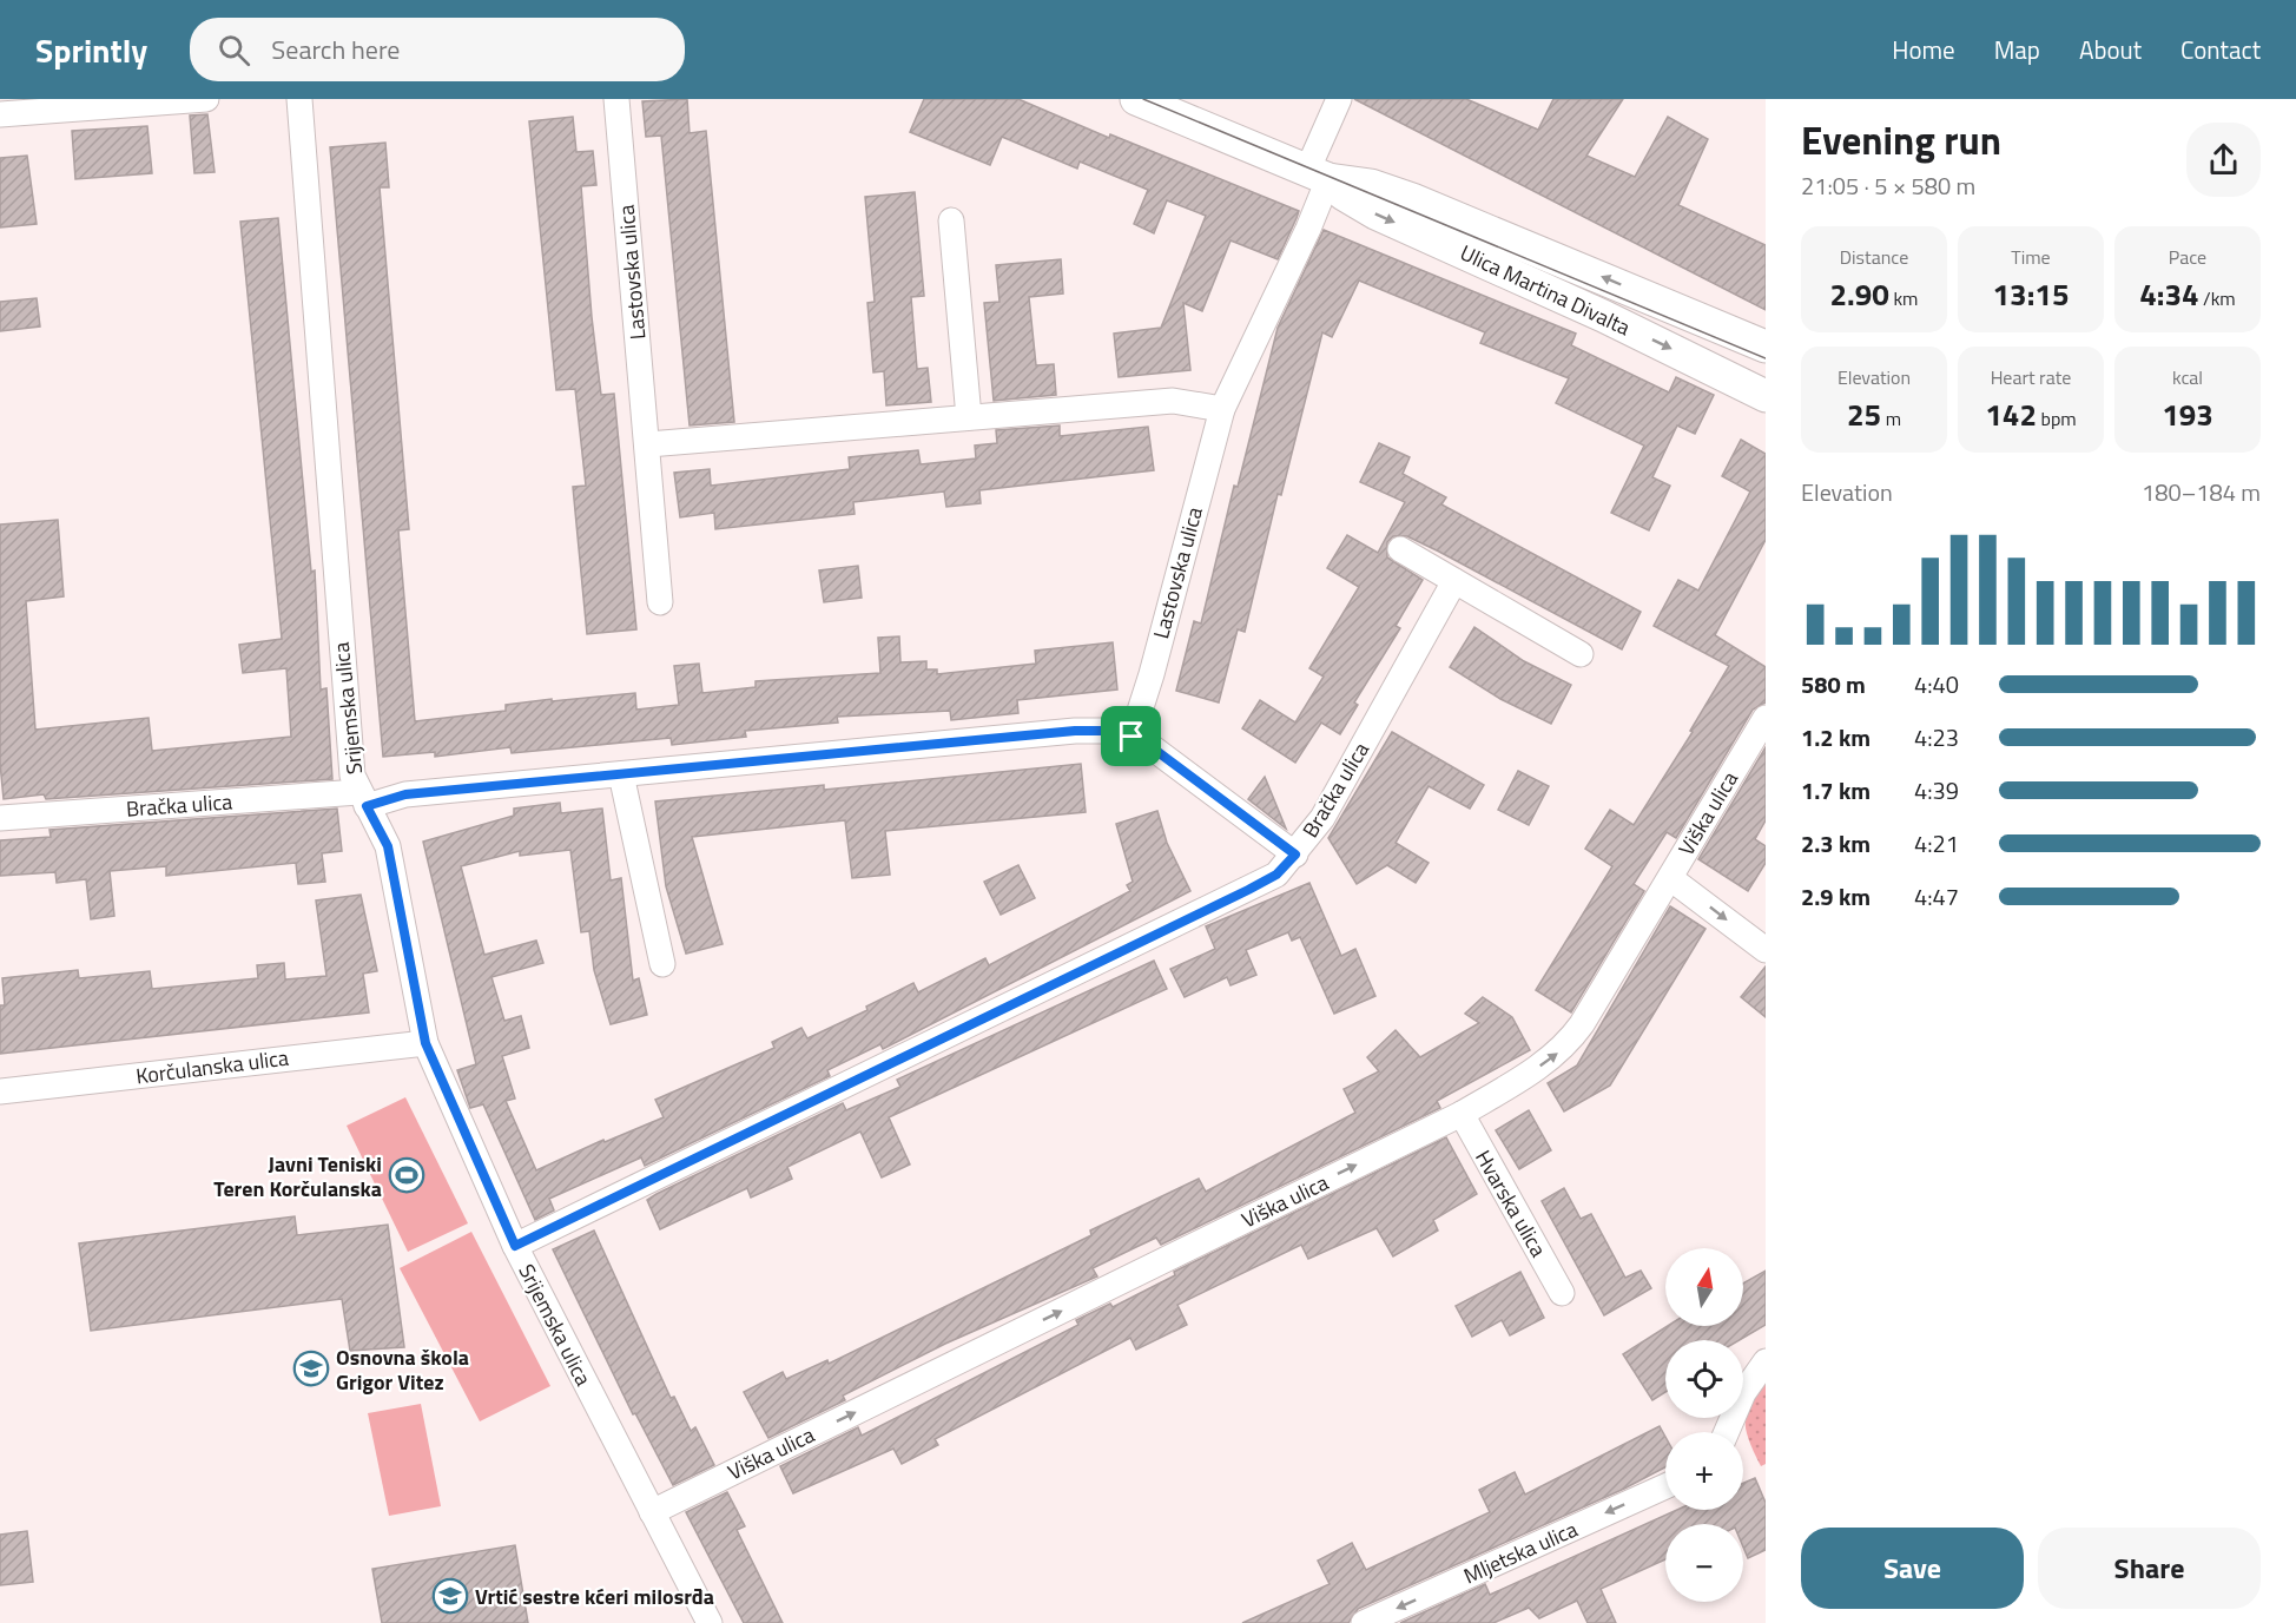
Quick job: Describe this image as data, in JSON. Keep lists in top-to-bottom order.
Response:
{
  "streets": {
    "street": [
      "Lastovska ulica",
      "Ulica Martina Divalta",
      "Srijemska ulica",
      "Bračka ulica",
      "Viška ulica",
      "Korčulanska ulica",
      "Hvarska ulica",
      "Mljetska ulica"
    ]
  },
  "crossings": [
    ["Lastovska ulica", "Ulica Martina Divalta"],
    ["Lastovska ulica", "Bračka ulica"],
    ["Srijemska ulica", "Bračka ulica"],
    ["Srijemska ulica", "Viška ulica"],
    ["Srijemska ulica", "Korčulanska ulica"],
    ["Viška ulica", "Hvarska ulica"]
  ],
  "one_way": ["Viška ulica", "Mljetska ulica"],
  "places": {
    "sports": ["Javni Teniski Teren Korčulanska"],
    "school or university": ["Osnovna škola Grigor Vitez", "Vrtić sestre kćeri milosrđa"]
  },
  "north": "top",
  "page": {
    "header": "Sprintly",
    "search": "Search here",
    "nav": [
      "Home",
      "Map",
      "About",
      "Contact"
    ],
    "heading": ["Evening run", "21:05 · 5 × 580 m"],
    "stats": [
      ["Distance", "2.90 km"],
      ["Time", "13:15"],
      ["Pace", "4:34 /km"],
      ["Elevation", "25 m"],
      ["Heart rate", "142 bpm"],
      ["kcal", "193"]
    ],
    "chart": ["Elevation", "180–184 m"],
    "list": [
      {
        "name": "580 m",
        "note": "4:40"
      },
      {
        "name": "1.2 km",
        "note": "4:23"
      },
      {
        "name": "1.7 km",
        "note": "4:39"
      },
      {
        "name": "2.3 km",
        "note": "4:21"
      },
      {
        "name": "2.9 km",
        "note": "4:47"
      }
    ],
    "map_buttons": ["+", "−"],
    "buttons": ["Save", "Share"]
  }
}
